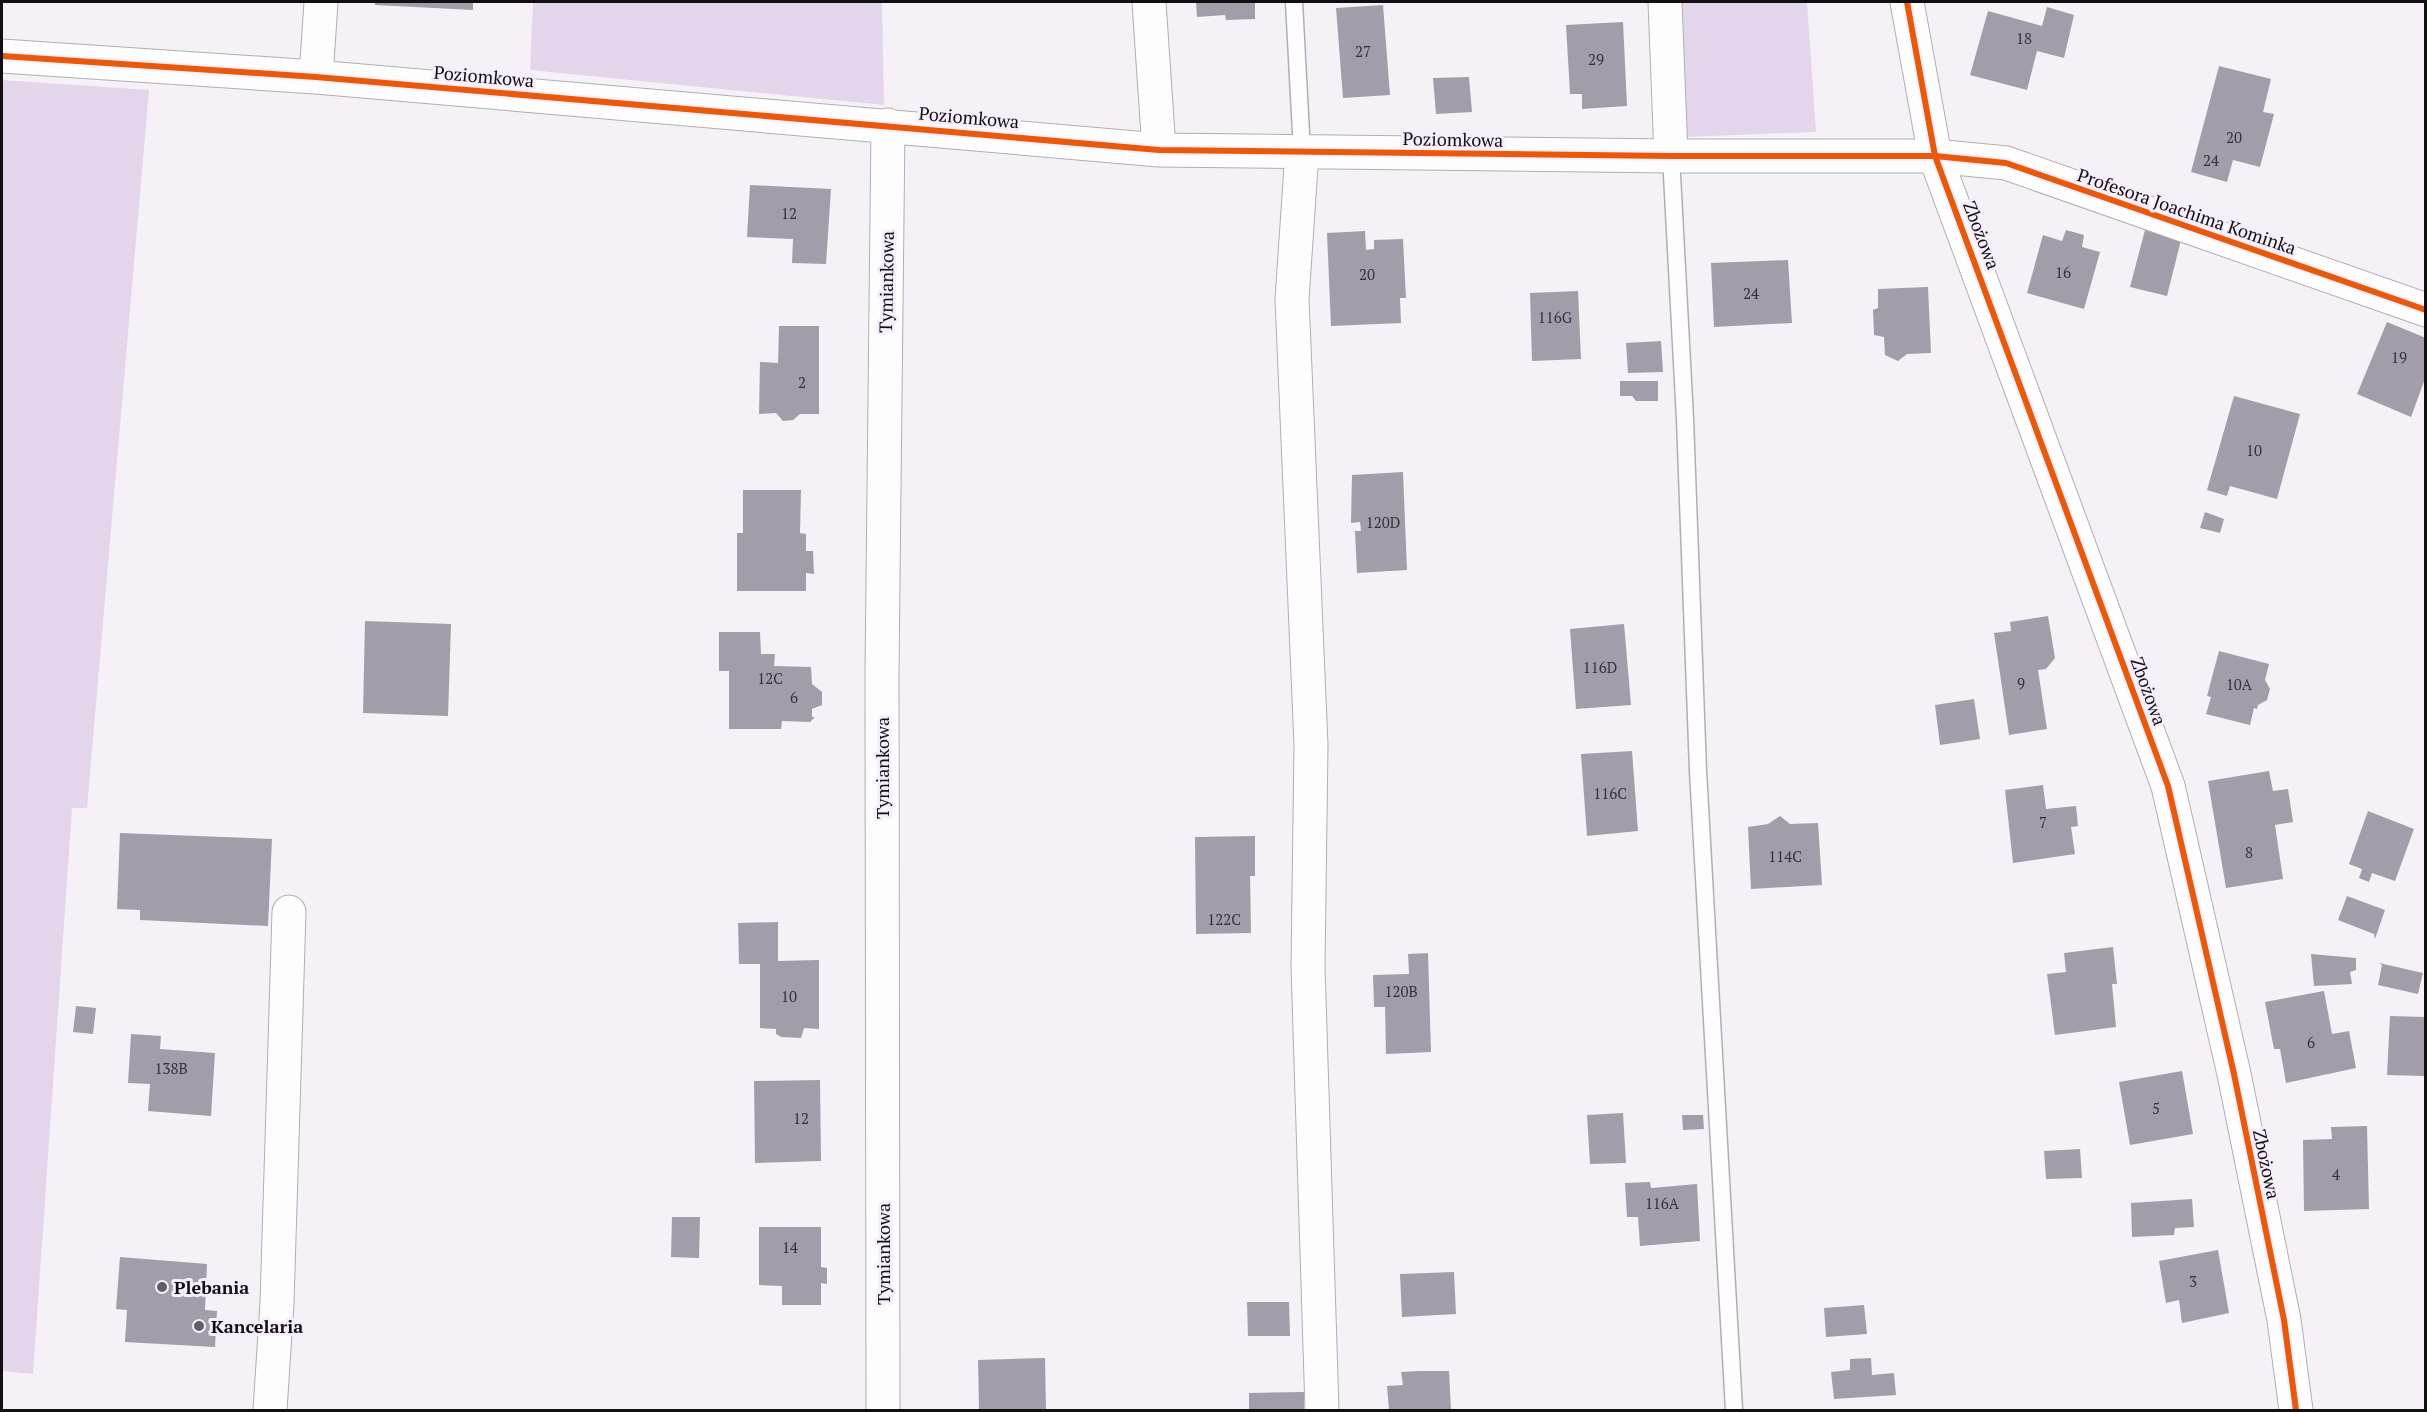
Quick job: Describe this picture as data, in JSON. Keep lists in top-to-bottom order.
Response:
{
  "streets": {
    "street": [
      "Poziomkowa",
      "Profesora Joachima Kominka",
      "Zbożowa",
      "Tymiankowa"
    ]
  },
  "crossings": [
    ["Poziomkowa", "Profesora Joachima Kominka"],
    ["Poziomkowa", "Zbożowa"],
    ["Poziomkowa", "Tymiankowa"],
    ["Profesora Joachima Kominka", "Zbożowa"]
  ],
  "places": ["Plebania", "Kancelaria"],
  "house_numbers": [
    "18",
    "27",
    "29",
    "20",
    "24",
    "12",
    "16",
    "20",
    "24",
    "116G",
    "19",
    "2",
    "10",
    "120D",
    "116D",
    "12C",
    "9",
    "10A",
    "6",
    "116C",
    "7",
    "8",
    "114C",
    "122C",
    "120B",
    "10",
    "6",
    "138B",
    "5",
    "12",
    "4",
    "116A",
    "14",
    "3"
  ]
}
